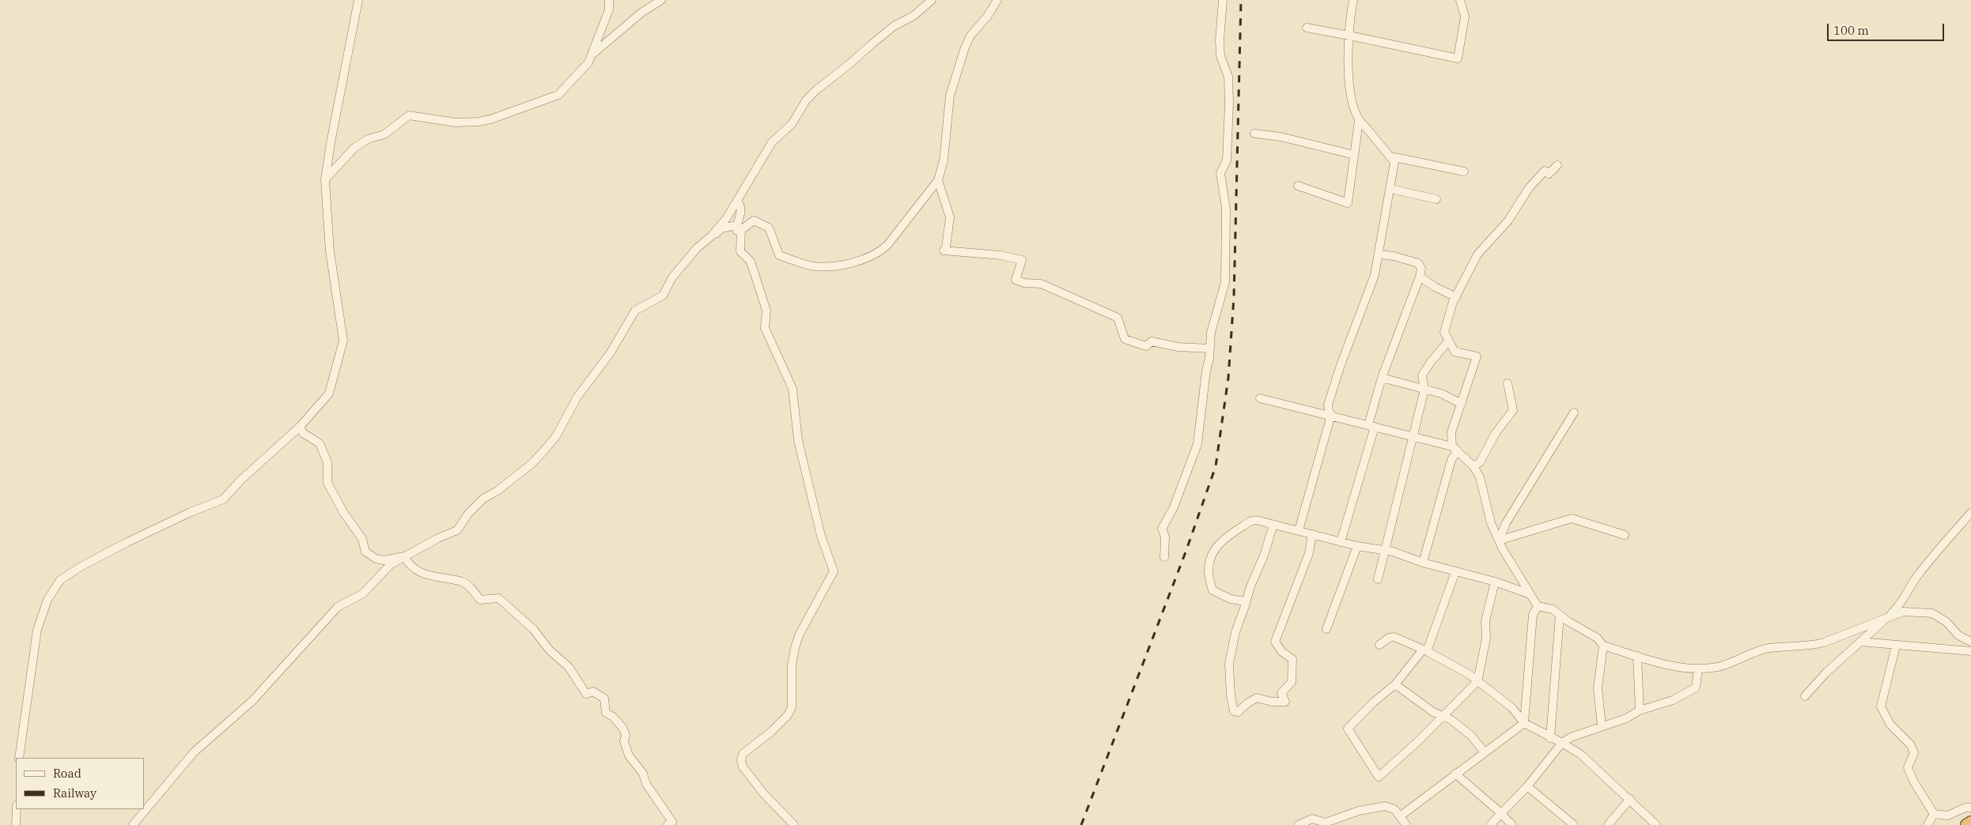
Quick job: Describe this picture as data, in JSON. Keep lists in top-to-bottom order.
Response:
{
  "legend": ["Road", "Railway"],
  "scale_bar": "100 m"
}
